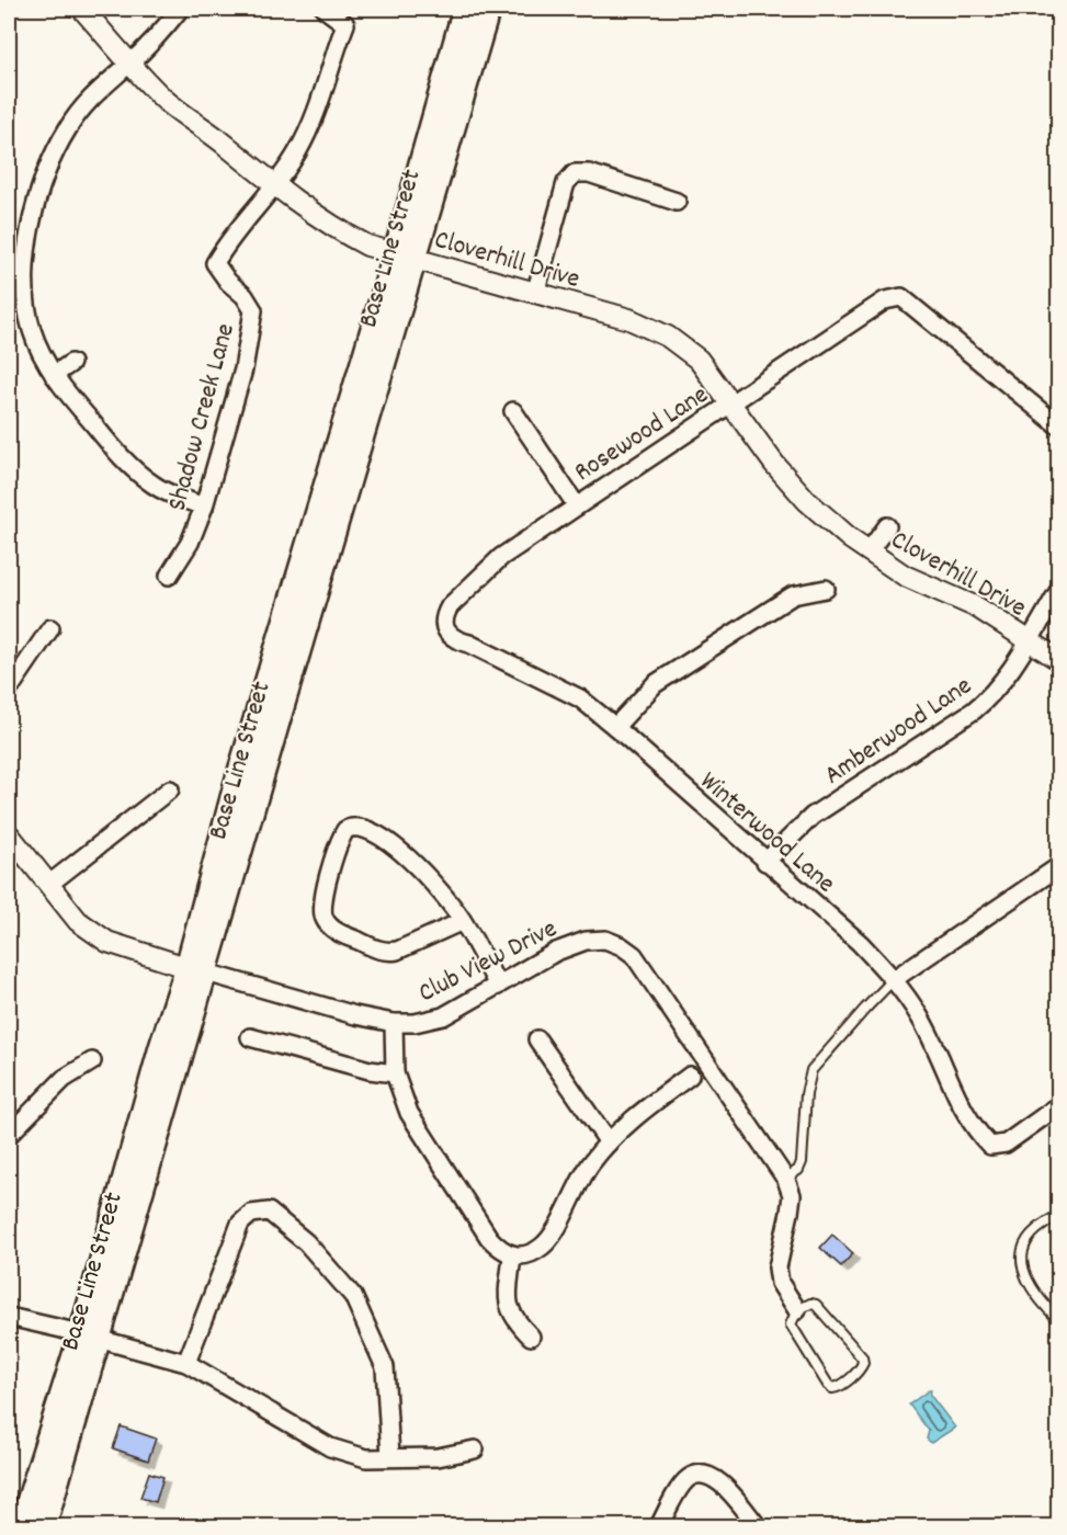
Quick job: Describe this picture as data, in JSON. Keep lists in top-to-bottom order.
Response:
{
  "streets": {
    "main road": ["Base Line Street"],
    "street": [
      "Cloverhill Drive",
      "Shadow Creek Lane",
      "Rosewood Lane",
      "Amberwood Lane",
      "Winterwood Lane",
      "Club View Drive"
    ]
  },
  "crossings": [
    ["Base Line Street", "Cloverhill Drive"],
    ["Base Line Street", "Club View Drive"],
    ["Cloverhill Drive", "Shadow Creek Lane"],
    ["Cloverhill Drive", "Rosewood Lane"],
    ["Cloverhill Drive", "Amberwood Lane"],
    ["Rosewood Lane", "Winterwood Lane"],
    ["Amberwood Lane", "Winterwood Lane"]
  ]
}
